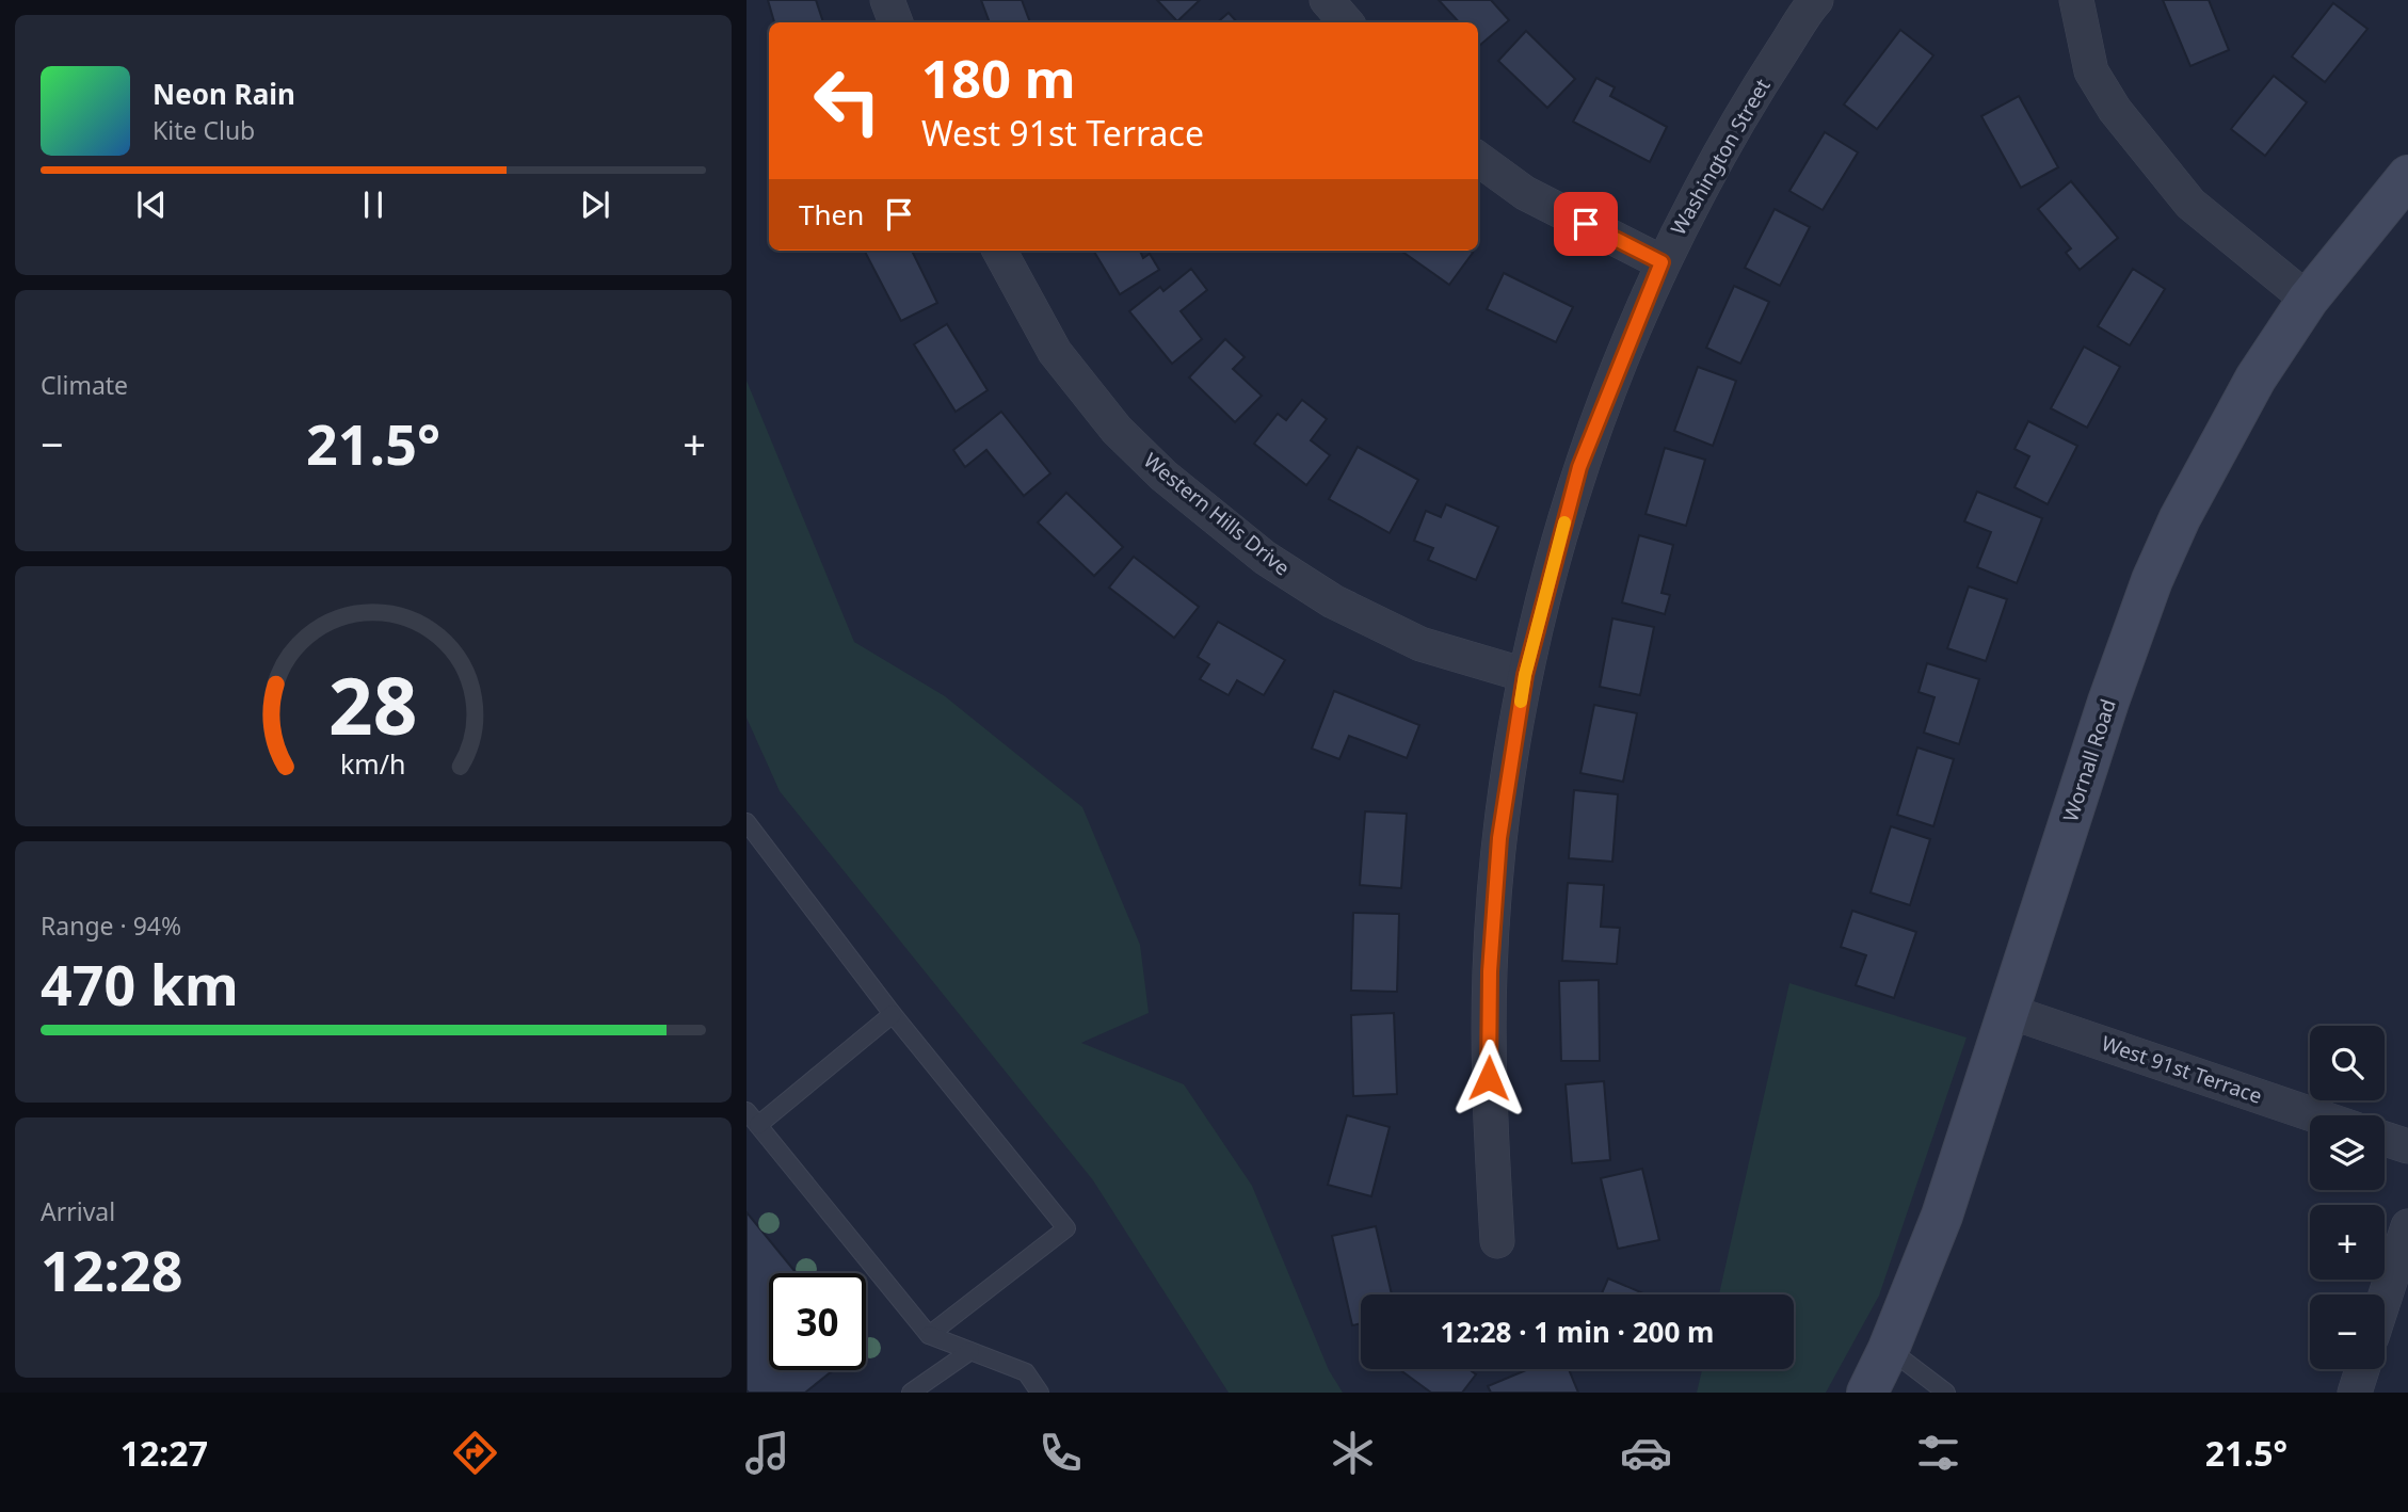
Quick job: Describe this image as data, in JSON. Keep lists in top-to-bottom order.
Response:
{
  "streets": {
    "main road": ["Wornall Road"],
    "street": ["Washington Street", "Western Hills Drive", "West 91st Terrace"]
  },
  "crossings": [
    ["Washington Street", "Western Hills Drive"],
    ["Wornall Road", "West 91st Terrace"]
  ],
  "page": {
    "turn": ["180 m", "West 91st Terrace"],
    "song": ["Neon Rain", "Kite Club"],
    "then": "Then",
    "tile": [
      "Climate",
      ["Range · 94%", "470 km"],
      ["Arrival", "12:28"]
    ],
    "heat": ["−", "21.5°", "+"],
    "map_buttons": ["+", "−"],
    "limit": "30",
    "trip": "12:28 · 1 min · 200 m",
    "tabs": ["12:27", "21.5°"],
    "gauge": ["28", "km/h"]
  }
}
